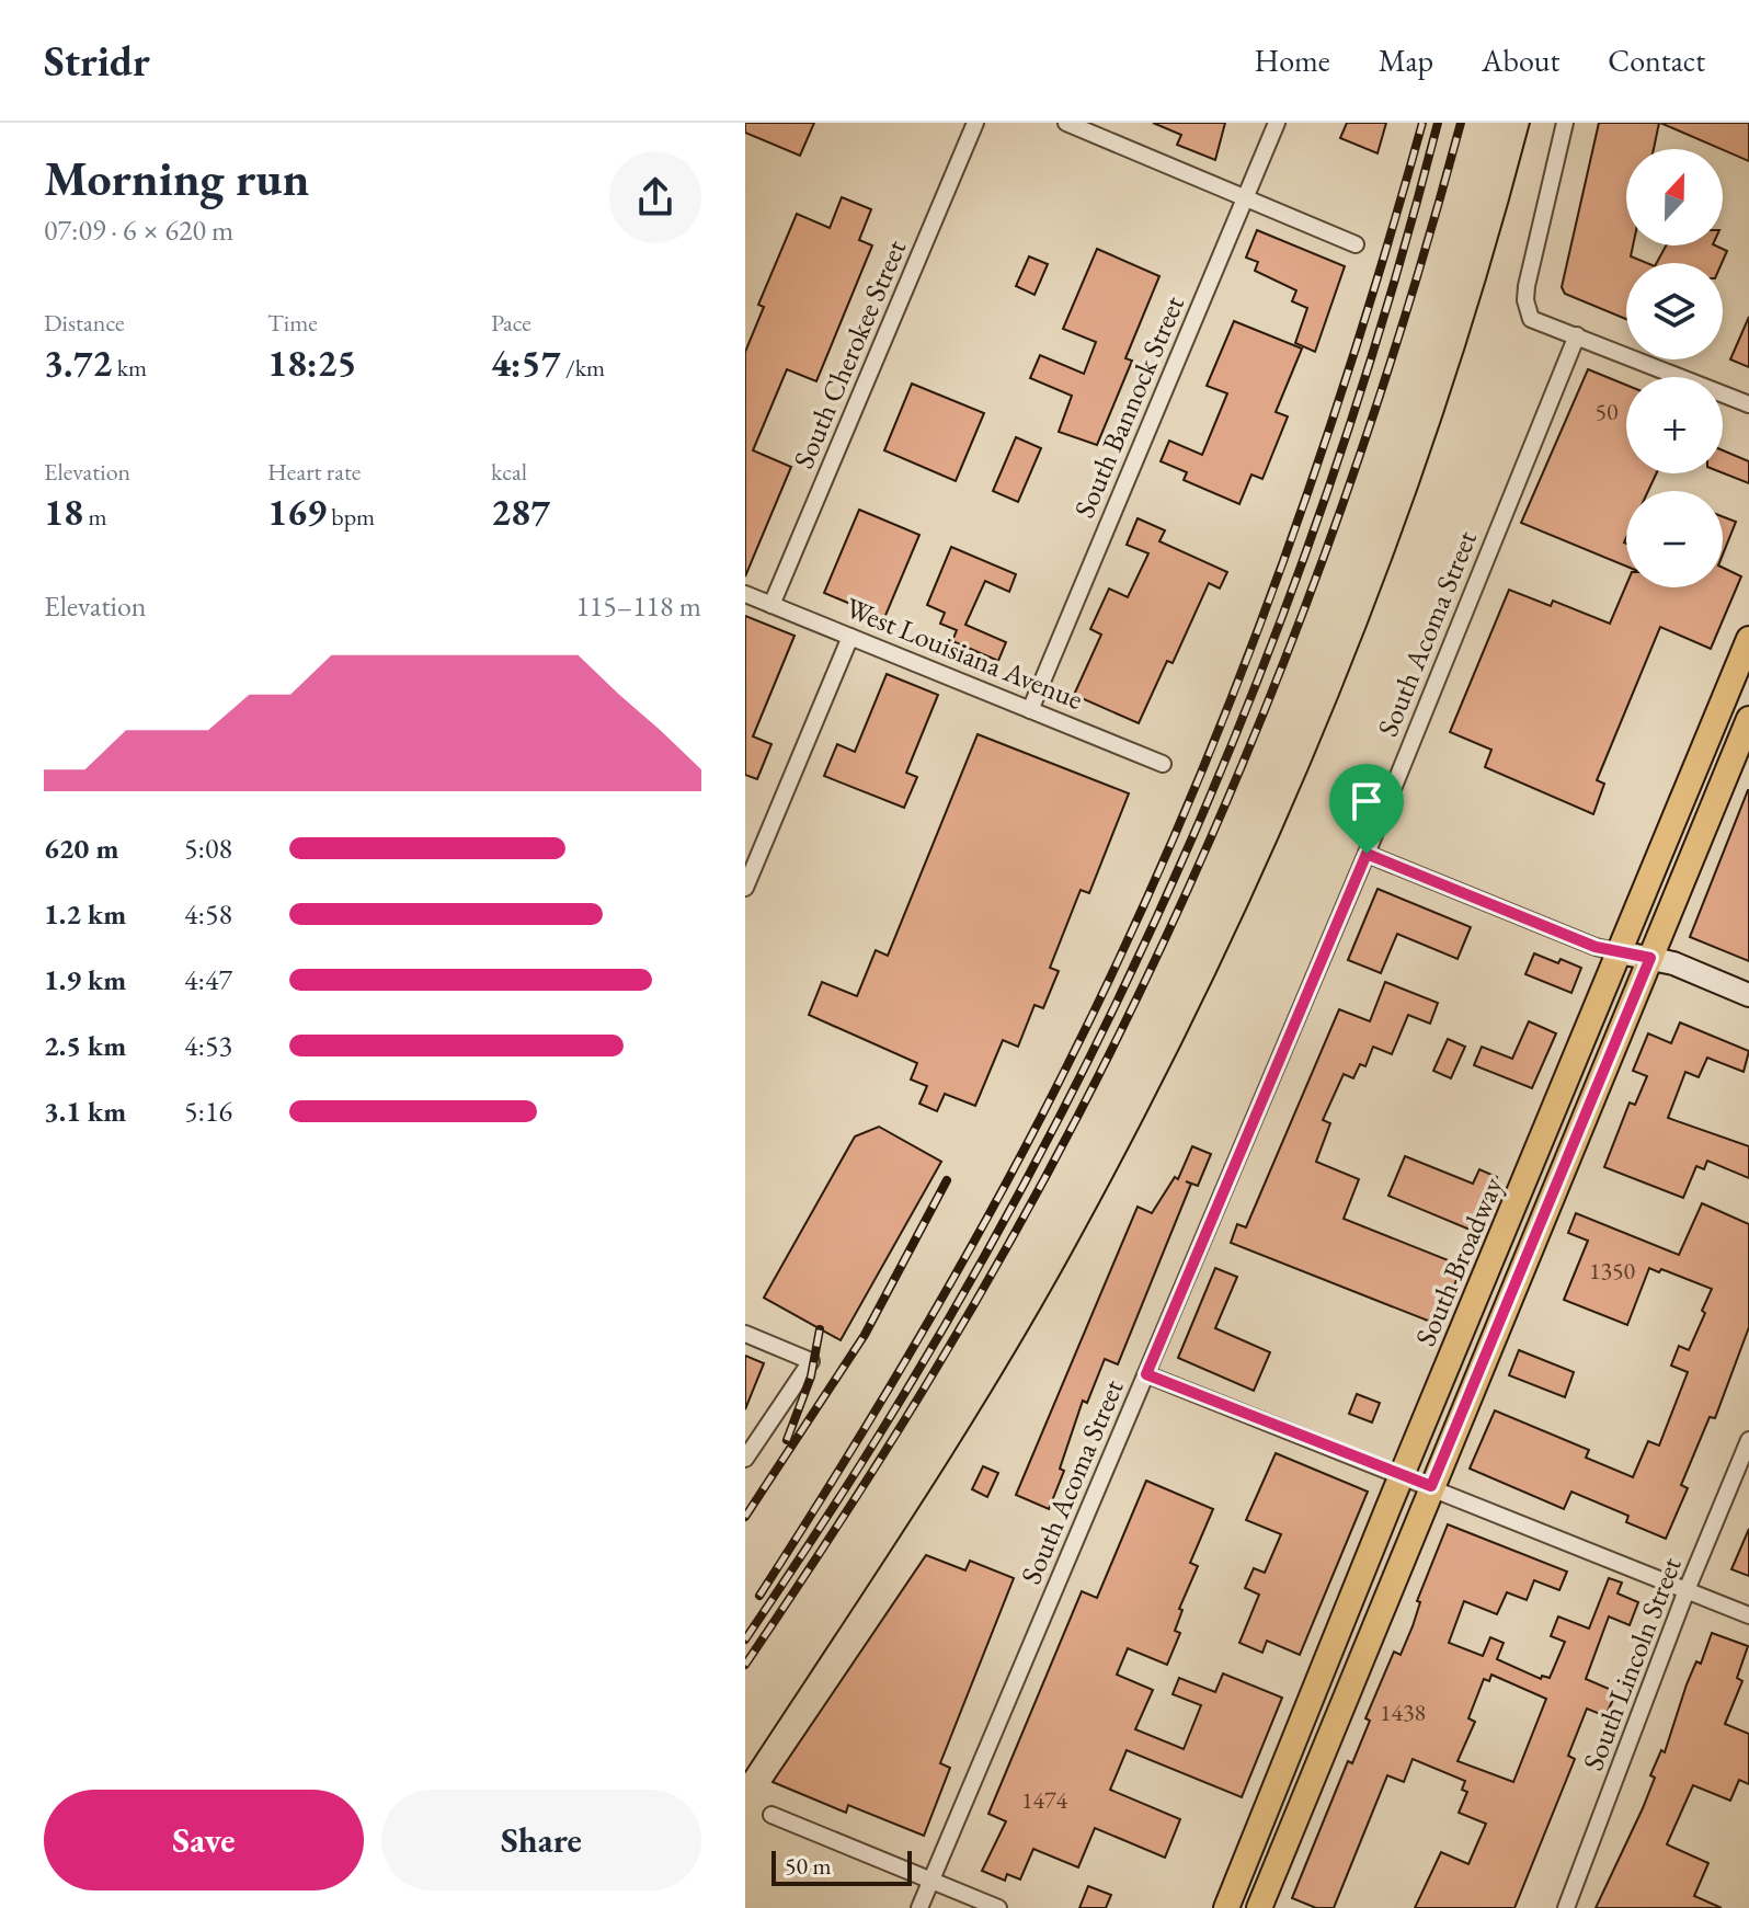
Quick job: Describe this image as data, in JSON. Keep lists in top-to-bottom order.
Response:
{
  "streets": {
    "street": [
      "South Cherokee Street",
      "South Bannock Street",
      "South Acoma Street",
      "West Louisiana Avenue",
      "South Lincoln Street"
    ]
  },
  "crossings": [
    ["South Cherokee Street", "West Louisiana Avenue"],
    ["South Bannock Street", "West Louisiana Avenue"]
  ],
  "house_numbers": [
    "50",
    "1350",
    "1438",
    "1474"
  ],
  "scale_bar": "50 m",
  "north": "top",
  "page": {
    "header": "Stridr",
    "nav": [
      "Home",
      "Map",
      "About",
      "Contact"
    ],
    "heading": ["Morning run", "07:09 · 6 × 620 m"],
    "map_buttons": ["+", "−"],
    "stats": [
      ["Distance", "3.72 km"],
      ["Time", "18:25"],
      ["Pace", "4:57 /km"],
      ["Elevation", "18 m"],
      ["Heart rate", "169 bpm"],
      ["kcal", "287"]
    ],
    "chart": ["Elevation", "115–118 m"],
    "list": [
      {
        "name": "620 m",
        "note": "5:08"
      },
      {
        "name": "1.2 km",
        "note": "4:58"
      },
      {
        "name": "1.9 km",
        "note": "4:47"
      },
      {
        "name": "2.5 km",
        "note": "4:53"
      },
      {
        "name": "3.1 km",
        "note": "5:16"
      }
    ],
    "buttons": ["Save", "Share"],
    "scale": "50 m"
  }
}
